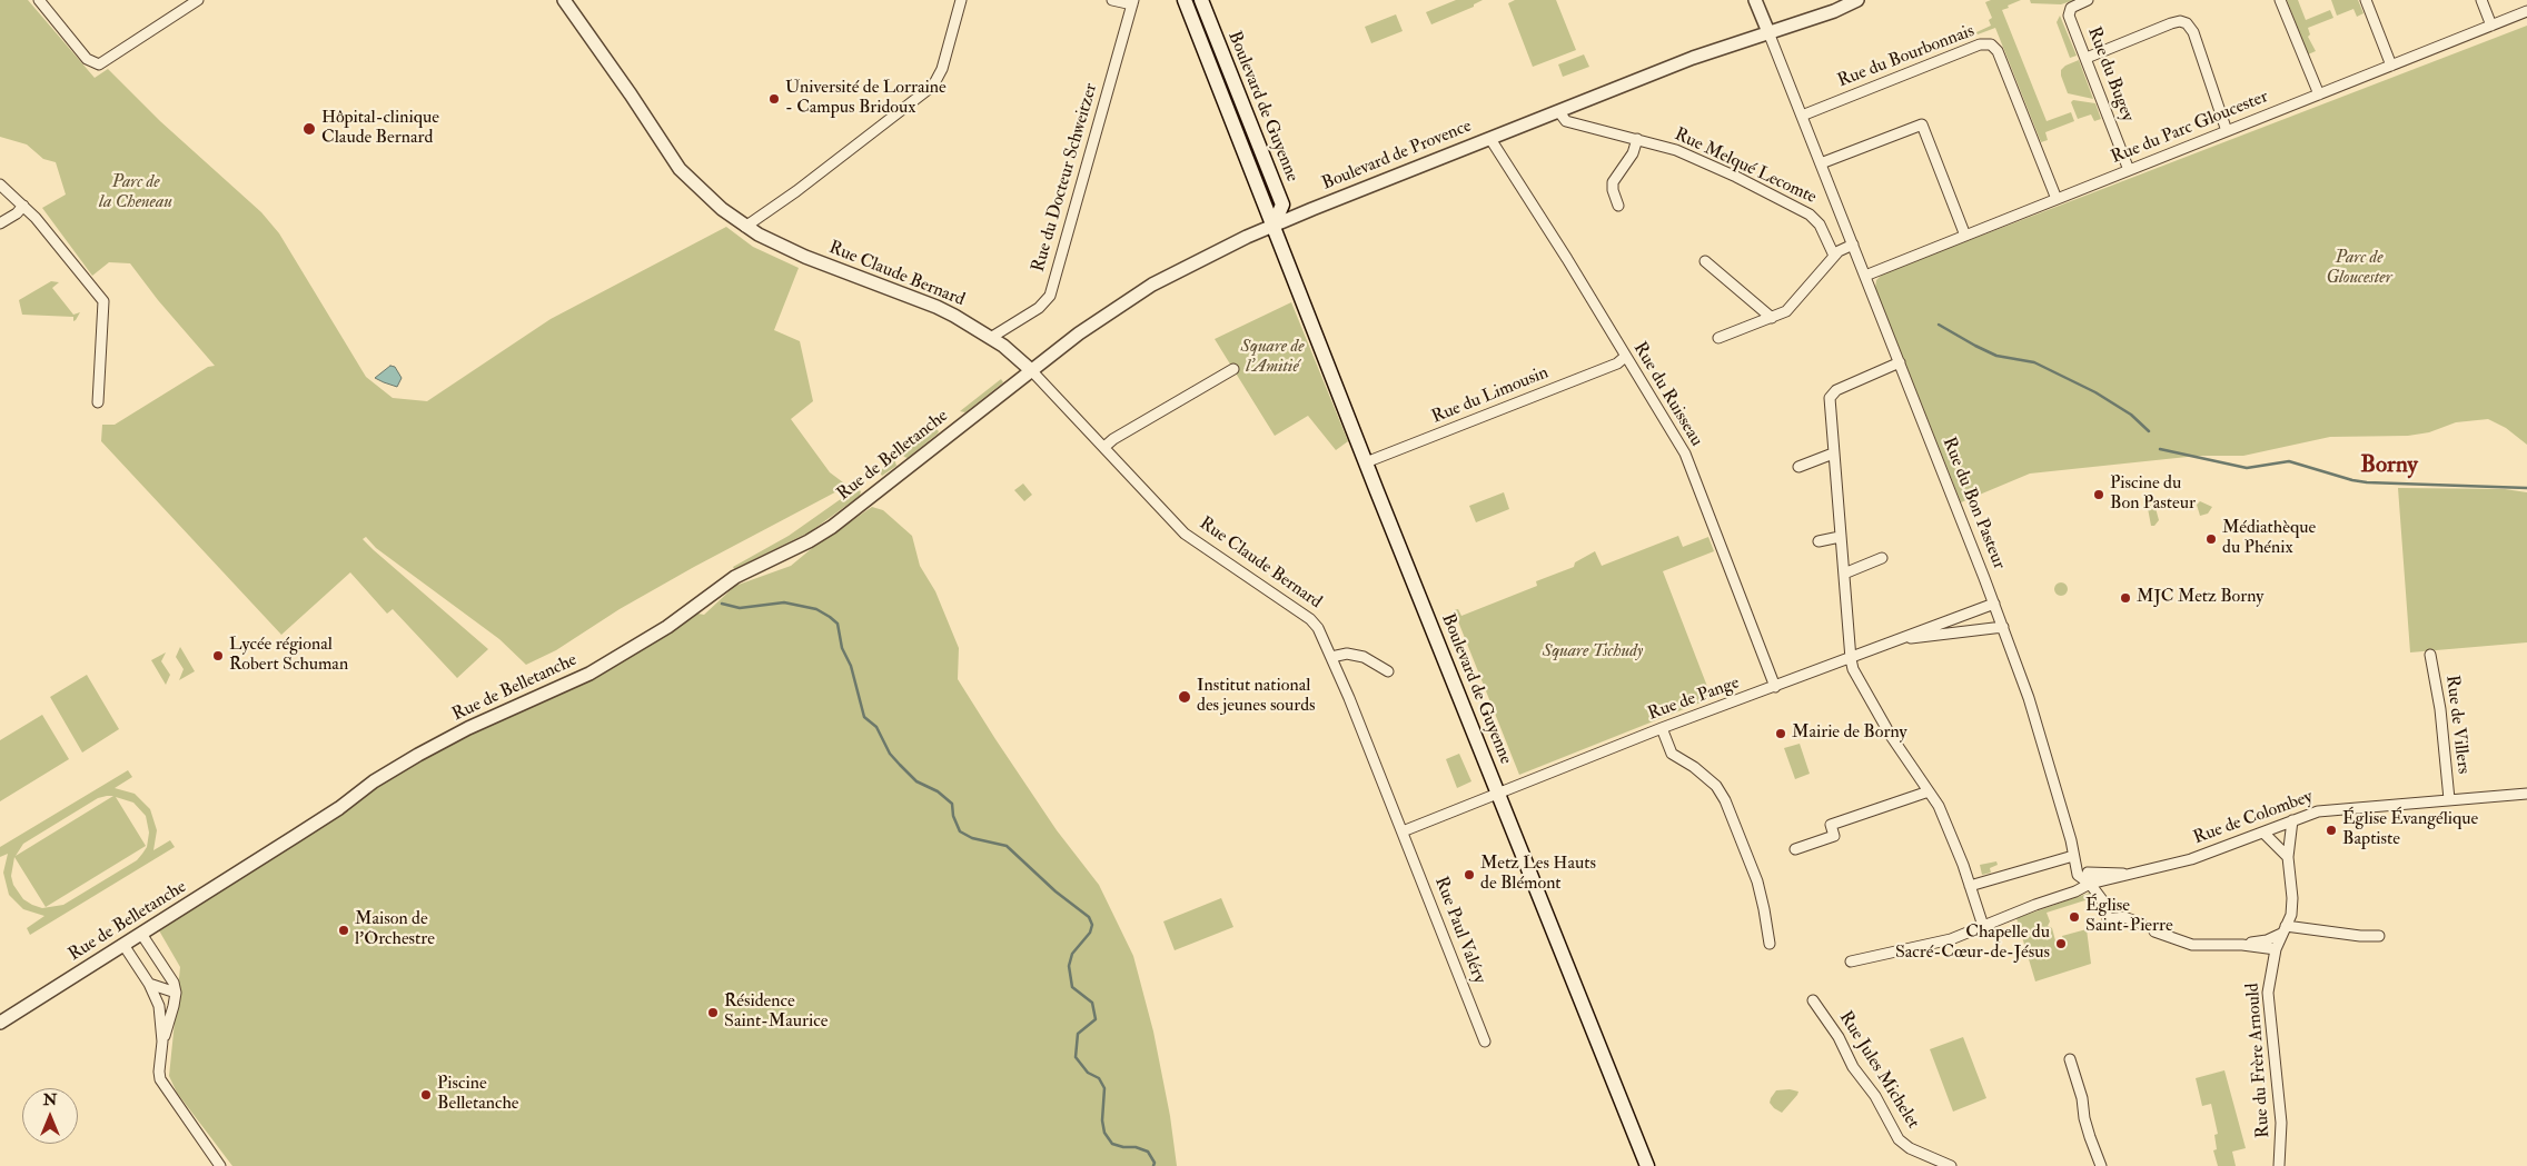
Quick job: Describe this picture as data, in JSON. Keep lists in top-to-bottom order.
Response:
{
  "streets": {
    "main road": ["Boulevard de Guyenne"],
    "street": [
      "Rue du Bourbonnais",
      "Rue du Bugey",
      "Rue du Parc Gloucester",
      "Boulevard de Provence",
      "Rue Melqué Lecomte",
      "Rue du Docteur Schweitzer",
      "Rue Claude Bernard",
      "Rue du Ruisseau",
      "Rue du Limousin",
      "Rue de Belletanche",
      "Rue du Bon Pasteur",
      "Rue de Pange",
      "Rue de Villers",
      "Rue de Colombey",
      "Rue Paul Valéry",
      "Rue du Frère Arnould",
      "Rue Jules Michelet"
    ]
  },
  "crossings": [
    ["Rue du Bourbonnais", "Rue du Parc Gloucester"],
    ["Rue du Bourbonnais", "Rue du Bon Pasteur"],
    ["Rue du Bugey", "Rue du Parc Gloucester"],
    ["Boulevard de Guyenne", "Boulevard de Provence"],
    ["Boulevard de Guyenne", "Rue du Limousin"],
    ["Boulevard de Guyenne", "Rue de Pange"],
    ["Rue du Parc Gloucester", "Rue du Bon Pasteur"],
    ["Boulevard de Provence", "Rue Melqué Lecomte"],
    ["Boulevard de Provence", "Rue Claude Bernard"],
    ["Boulevard de Provence", "Rue du Ruisseau"],
    ["Boulevard de Provence", "Rue de Belletanche"],
    ["Boulevard de Provence", "Rue du Bon Pasteur"],
    ["Rue du Docteur Schweitzer", "Rue Claude Bernard"],
    ["Rue Claude Bernard", "Rue de Belletanche"],
    ["Rue Claude Bernard", "Rue Paul Valéry"],
    ["Rue du Ruisseau", "Rue du Limousin"],
    ["Rue du Ruisseau", "Rue de Pange"],
    ["Rue du Bon Pasteur", "Rue de Pange"],
    ["Rue du Bon Pasteur", "Rue de Colombey"],
    ["Rue de Villers", "Rue de Colombey"],
    ["Rue de Colombey", "Rue du Frère Arnould"]
  ],
  "districts": ["Borny"],
  "parks": [
    "Parc de la Cheneau",
    "Parc de Gloucester",
    "Square de l'Amitié",
    "Square Tschudy"
  ],
  "places": [
    "Université de Lorraine - Campus Bridoux",
    "Hôpital-clinique Claude Bernard",
    "Piscine du Bon Pasteur",
    "Médiathèque du Phénix",
    "MJC Metz Borny",
    "Lycée régional Robert Schuman",
    "Institut national des jeunes sourds",
    "Mairie de Borny",
    "Église Évangélique Baptiste",
    "Metz Les Hauts de Blémont",
    "Église Saint-Pierre",
    "Maison de l'Orchestre",
    "Chapelle du Sacré-Cœur-de-Jésus",
    "Résidence Saint-Maurice",
    "Piscine Belletanche"
  ],
  "north": "top"
}
